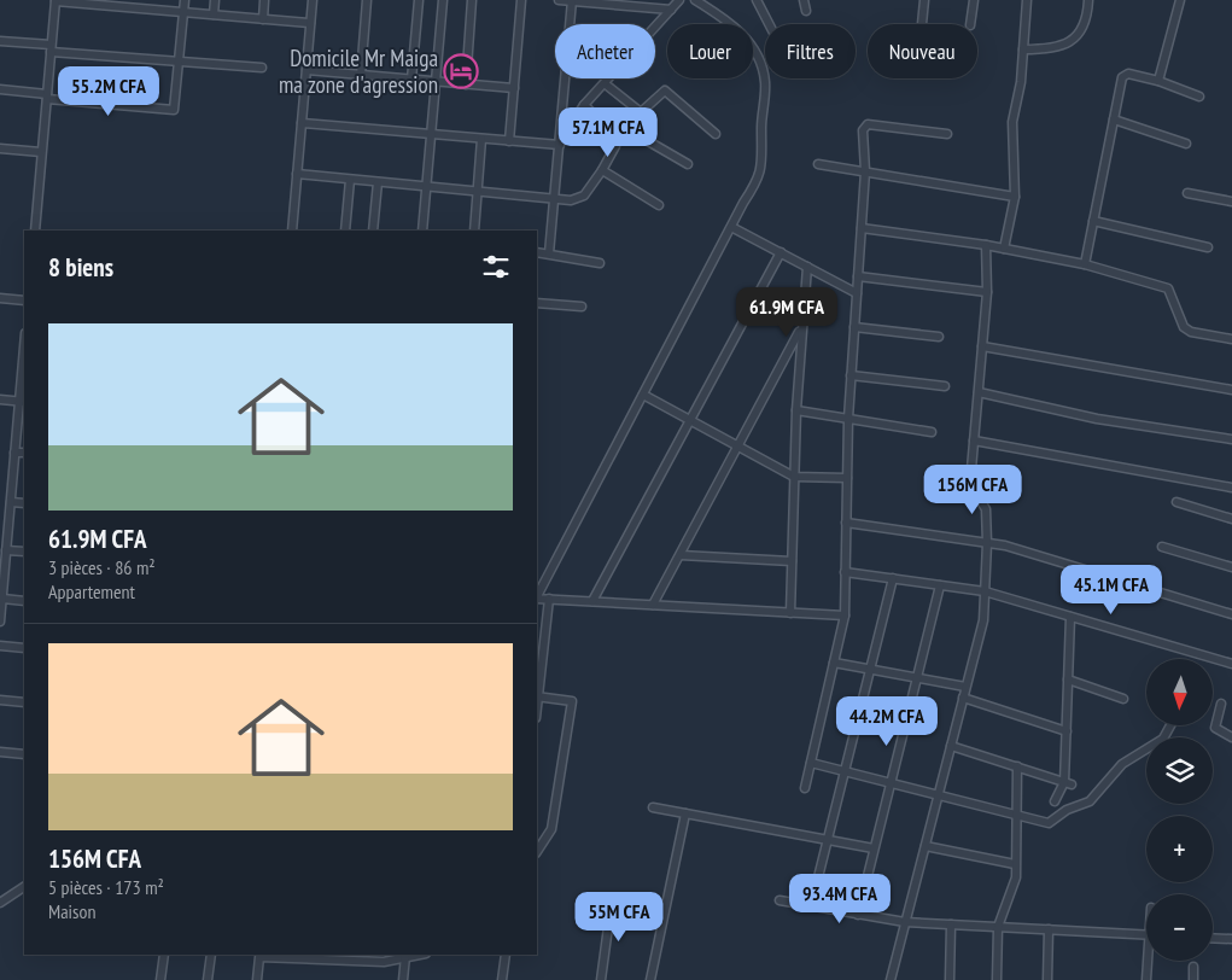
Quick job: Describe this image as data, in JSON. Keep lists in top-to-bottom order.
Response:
{
  "places": {
    "hotel": ["Domicile Mr Maiga ma zone d'agression"]
  },
  "north": "bottom",
  "page": {
    "chip": [
      "Acheter",
      "Louer",
      "Filtres",
      "Nouveau"
    ],
    "price": [
      "55.2M CFA",
      "57.1M CFA",
      "61.9M CFA",
      "156M CFA",
      "45.1M CFA",
      "44.2M CFA",
      "93.4M CFA",
      "55M CFA"
    ],
    "heading": "8 biens",
    "list": [
      {
        "name": "61.9M CFA",
        "note": "3 pièces · 86 m² · Appartement"
      },
      {
        "name": "156M CFA",
        "note": "5 pièces · 173 m² · Maison"
      }
    ],
    "map_buttons": ["+", "−"]
  }
}
